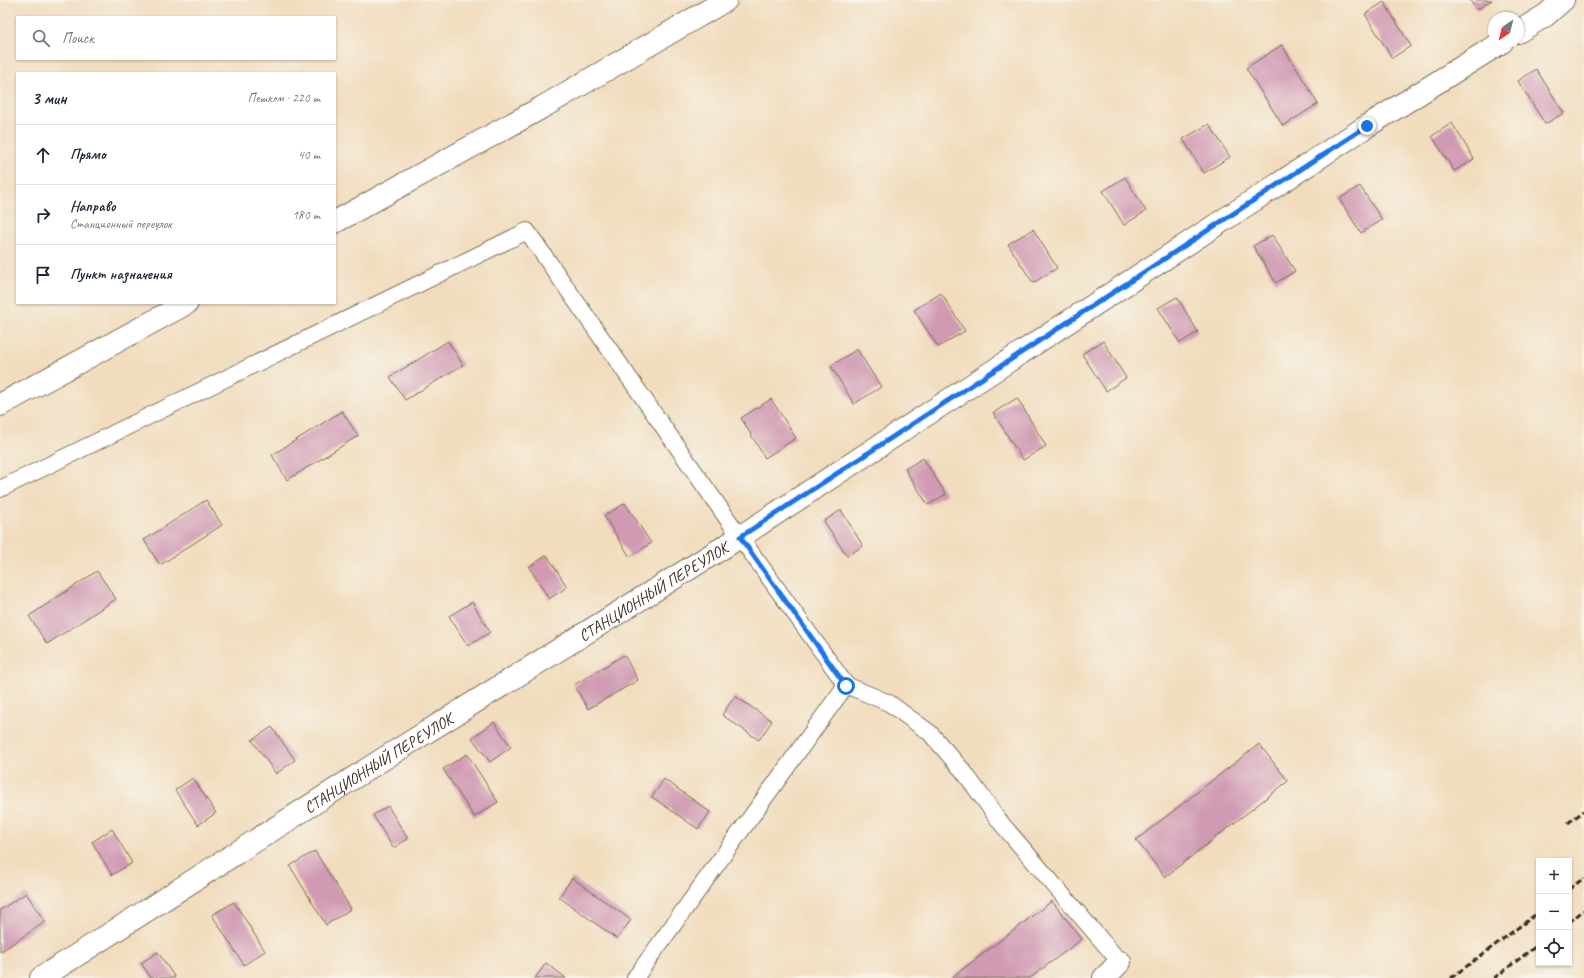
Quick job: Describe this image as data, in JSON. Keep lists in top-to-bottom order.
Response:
{
  "streets": {
    "street": ["СТАНЦИОННЫЙ ПЕРЕУЛОК"]
  },
  "north": "bottom left",
  "page": {
    "search": "Поиск",
    "heading": ["3 мин", "Пешком · 220 m"],
    "list": [
      ["Прямо", "40 m"],
      ["Направо", "Станционный переулок", "180 m"],
      "Пункт назначения"
    ],
    "map_buttons": ["+", "−"]
  }
}
